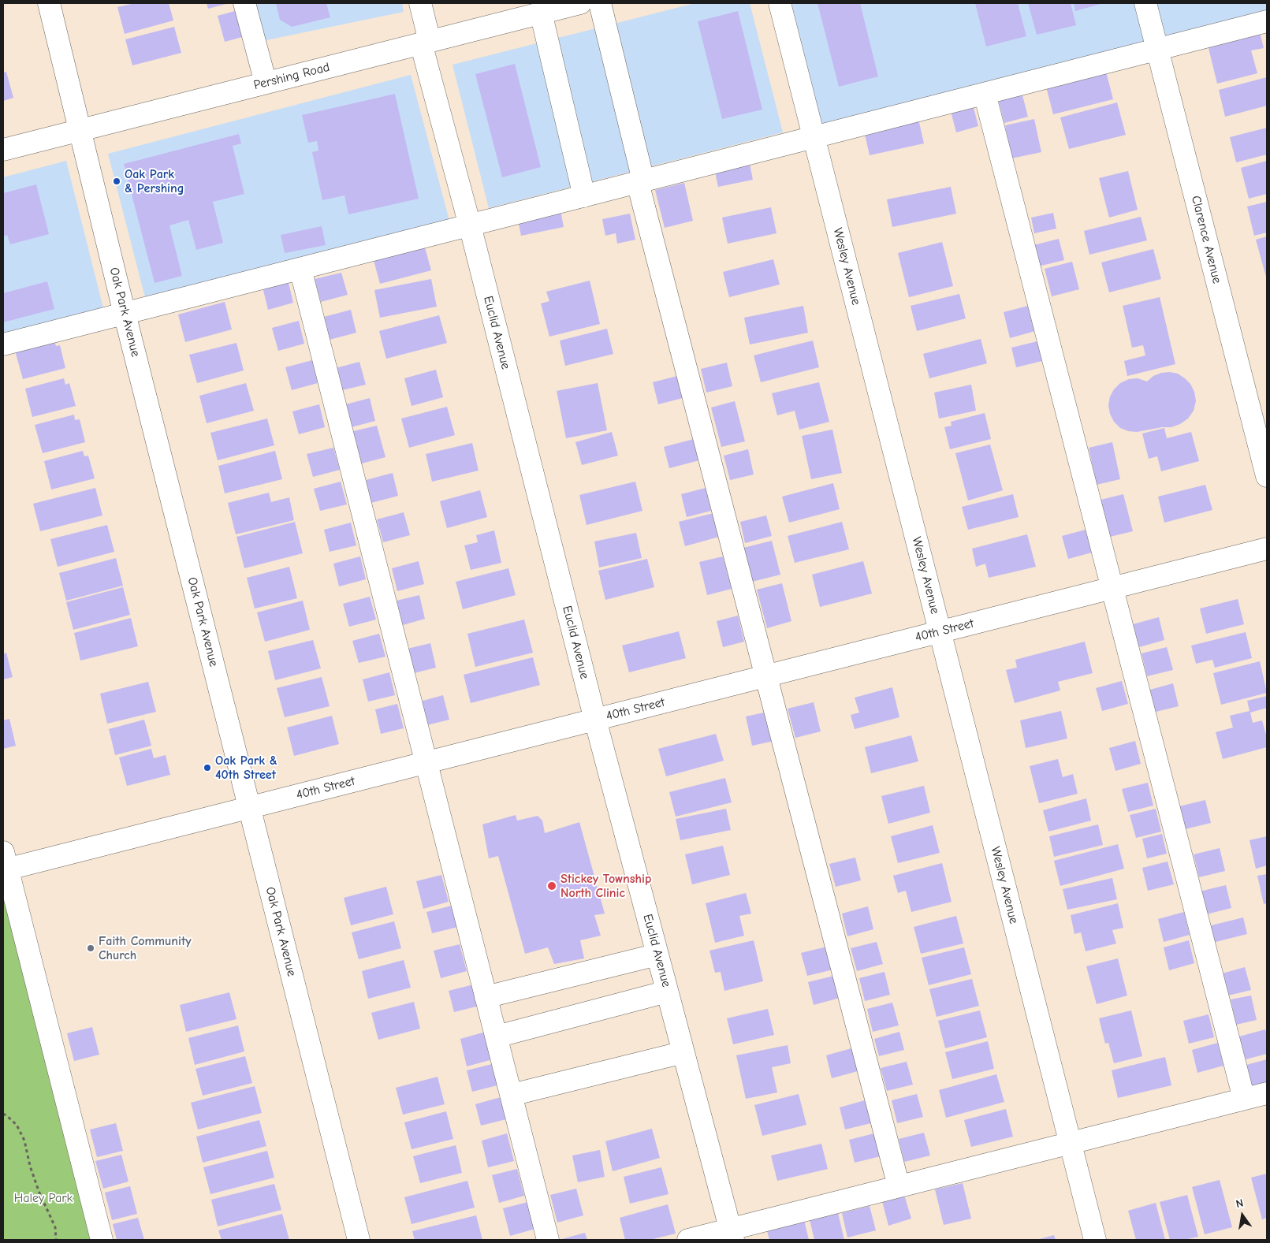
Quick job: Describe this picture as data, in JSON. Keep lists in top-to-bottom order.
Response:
{
  "streets": {
    "street": [
      "Pershing Road",
      "Clarence Avenue",
      "Wesley Avenue",
      "Oak Park Avenue",
      "Euclid Avenue",
      "40th Street"
    ]
  },
  "crossings": [
    ["Pershing Road", "Oak Park Avenue"],
    ["Pershing Road", "Euclid Avenue"],
    ["Wesley Avenue", "40th Street"],
    ["Oak Park Avenue", "40th Street"],
    ["Euclid Avenue", "40th Street"]
  ],
  "parks": ["Haley Park"],
  "places": [
    "Oak Park & Pershing",
    "Oak Park & 40th Street",
    "Stickey Township North Clinic",
    "Faith Community Church"
  ],
  "north": "top"
}
